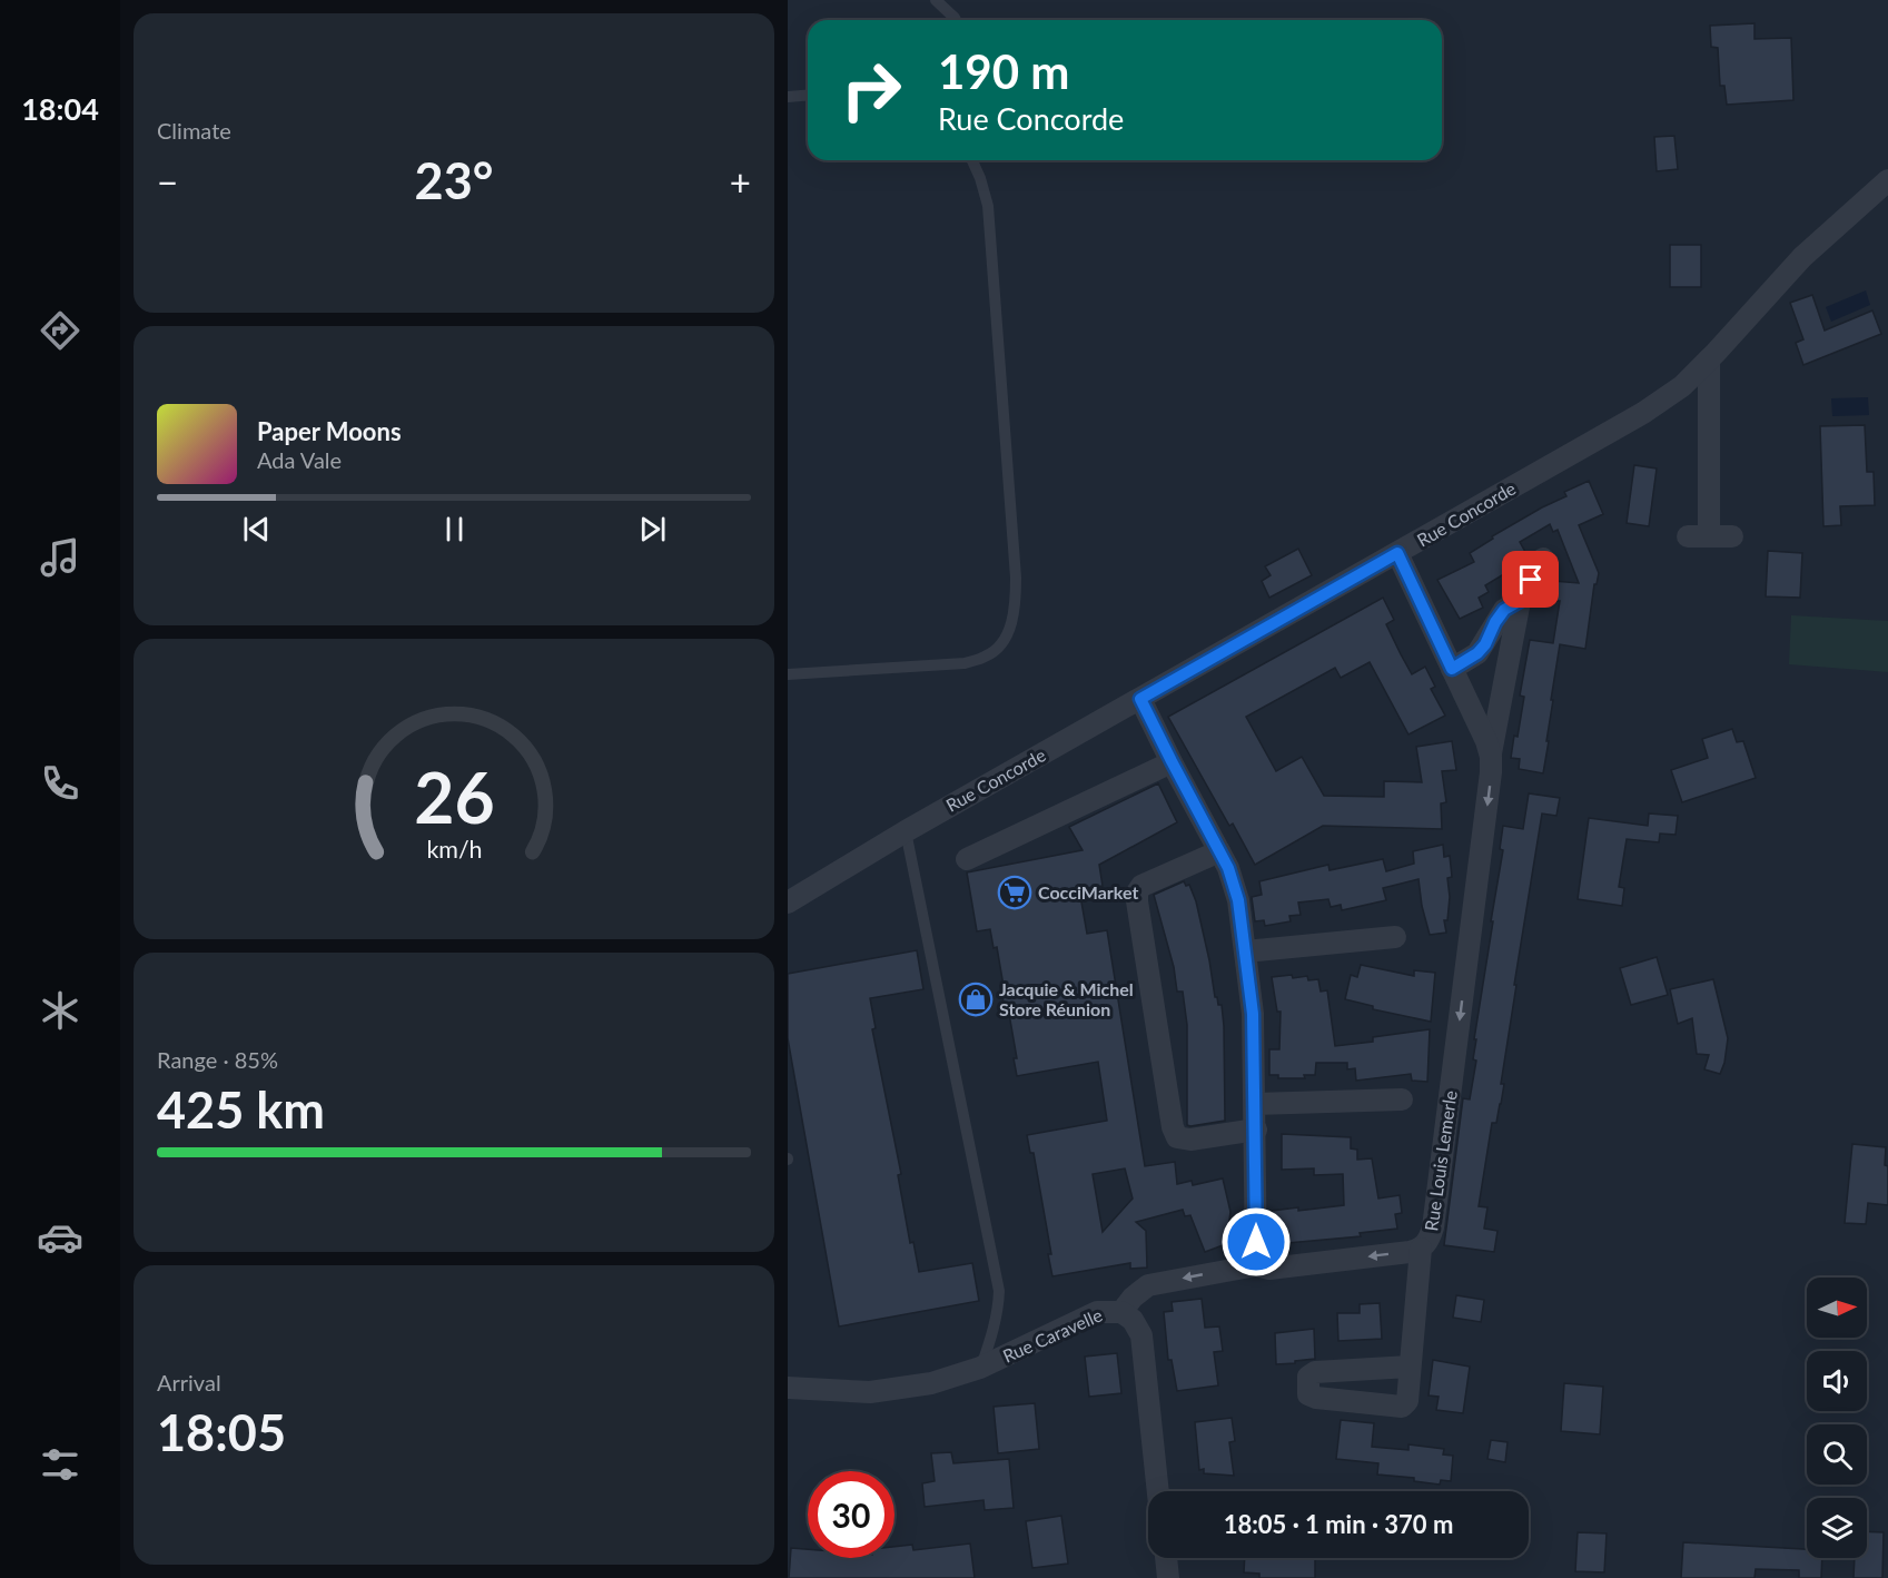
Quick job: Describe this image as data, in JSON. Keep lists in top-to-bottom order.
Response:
{
  "streets": {
    "street": ["Rue Concorde", "Rue Louis Lemerle", "Rue Caravelle"]
  },
  "crossings": [
    ["Rue Concorde", "Rue Louis Lemerle"],
    ["Rue Louis Lemerle", "Rue Caravelle"]
  ],
  "one_way": ["Rue Louis Lemerle"],
  "places": {
    "supermarket": ["CocciMarket"],
    "shop": ["Jacquie & Michel Store Réunion"]
  },
  "north": "right",
  "page": {
    "tabs": "18:04",
    "tile": [
      "Climate",
      ["Range · 85%", "425 km"],
      ["Arrival", "18:05"]
    ],
    "turn": ["190 m", "Rue Concorde"],
    "heat": ["−", "23°", "+"],
    "song": ["Paper Moons", "Ada Vale"],
    "limit": "30",
    "trip": "18:05 · 1 min · 370 m",
    "gauge": ["26", "km/h"]
  }
}
